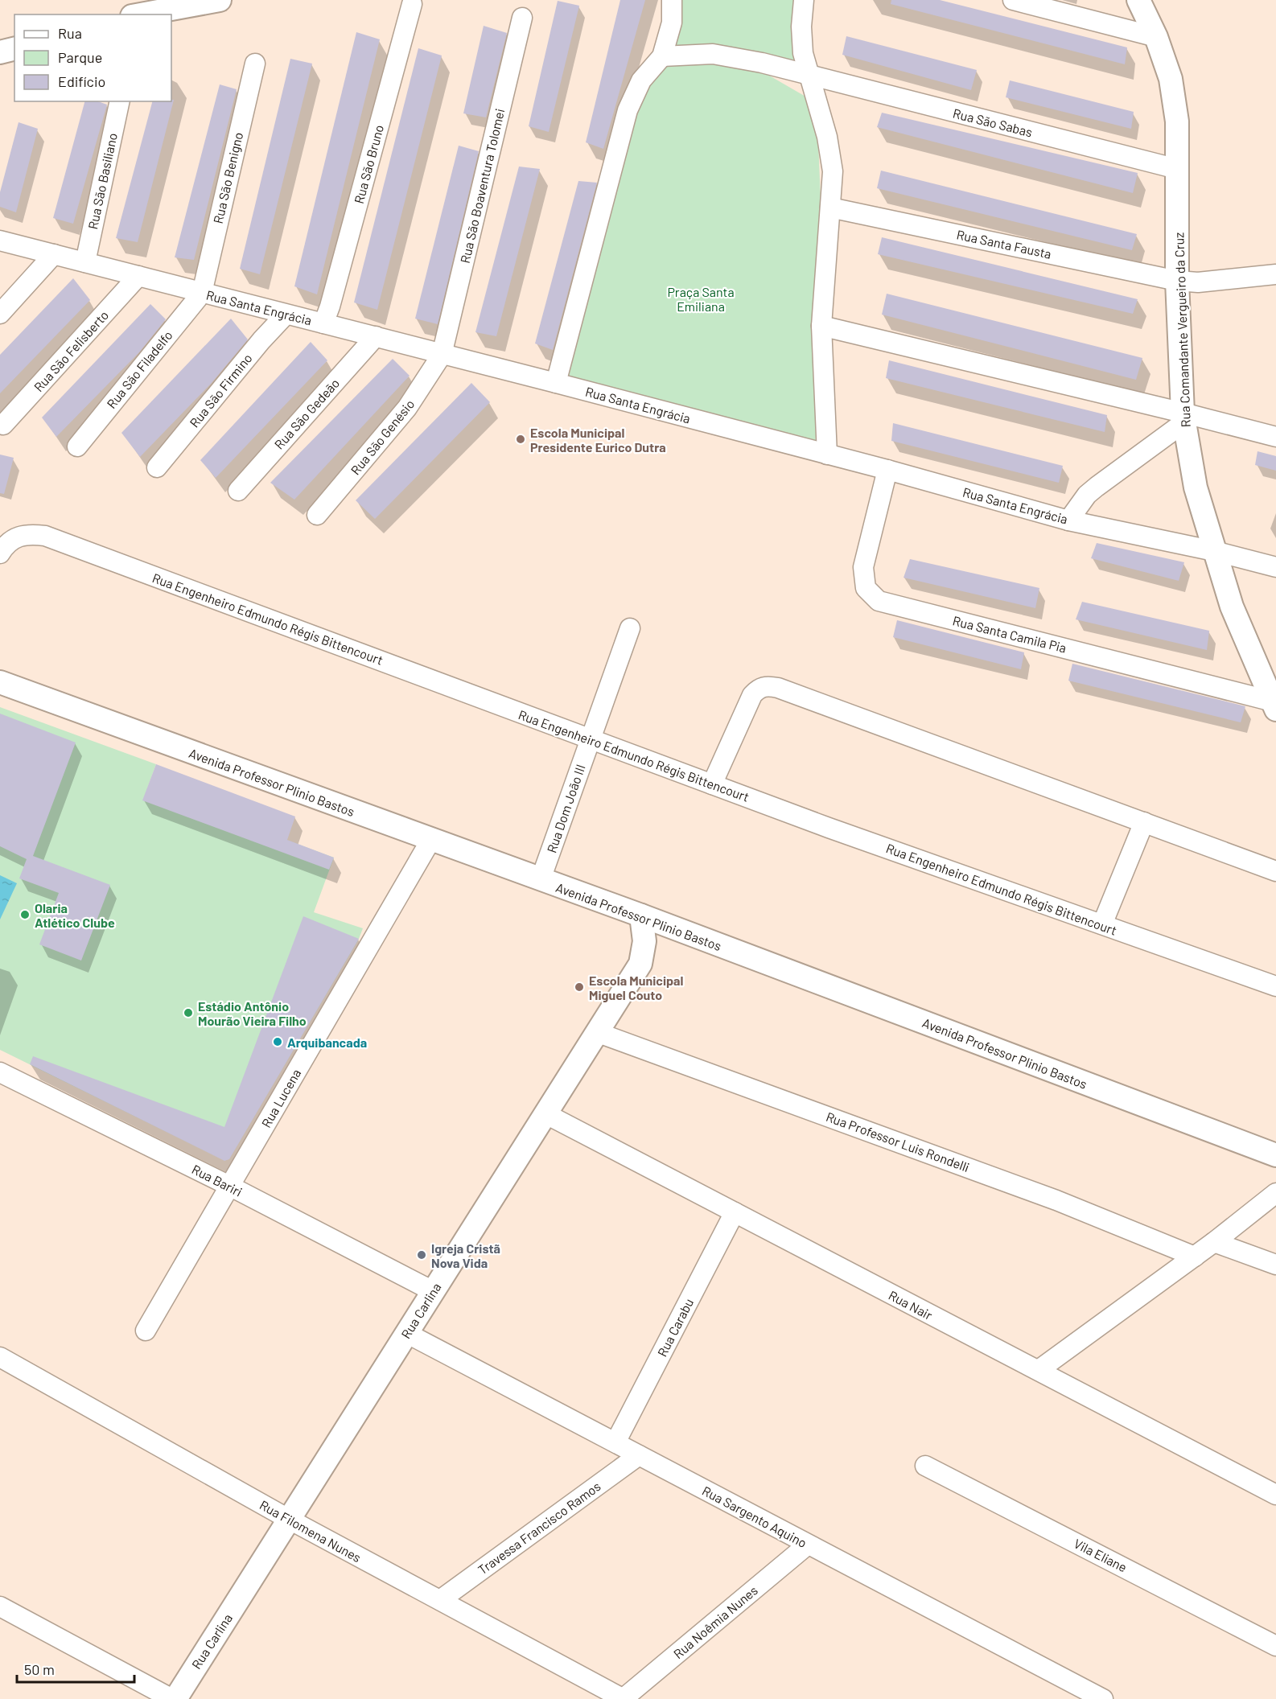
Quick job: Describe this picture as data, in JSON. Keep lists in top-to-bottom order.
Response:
{
  "streets": {
    "street": [
      "Rua São Sabas",
      "Rua São Bruno",
      "Rua São Benigno",
      "Rua São Basiliano",
      "Rua São Boaventura Tolomei",
      "Rua Santa Fausta",
      "Rua Santa Engrácia",
      "Rua Comandante Vergueiro da Cruz",
      "Rua São Felisberto",
      "Rua São Filadelfo",
      "Rua São Firmino",
      "Rua São Gedeão",
      "Rua São Genésio",
      "Rua Engenheiro Edmundo Régis Bittencourt",
      "Rua Santa Camila Pia",
      "Avenida Professor Plinio Bastos",
      "Rua Dom João III",
      "Rua Lucena",
      "Rua Professor Luis Rondelli",
      "Rua Bariri",
      "Rua Nair",
      "Rua Carlina",
      "Rua Carabu",
      "Rua Sargento Aquino",
      "Travessa Francisco Ramos",
      "Rua Filomena Nunes",
      "Vila Eliane",
      "Rua Noêmia Nunes"
    ]
  },
  "crossings": [
    ["Rua São Sabas", "Rua Comandante Vergueiro da Cruz"],
    ["Rua São Bruno", "Rua Santa Engrácia"],
    ["Rua São Benigno", "Rua Santa Engrácia"],
    ["Rua São Benigno", "Rua São Filadelfo"],
    ["Rua São Basiliano", "Rua Santa Engrácia"],
    ["Rua São Boaventura Tolomei", "Rua Santa Engrácia"],
    ["Rua São Boaventura Tolomei", "Rua São Genésio"],
    ["Rua Santa Fausta", "Rua Comandante Vergueiro da Cruz"],
    ["Rua Santa Engrácia", "Rua Comandante Vergueiro da Cruz"],
    ["Rua Santa Engrácia", "Rua São Felisberto"],
    ["Rua Santa Engrácia", "Rua São Filadelfo"],
    ["Rua Santa Engrácia", "Rua São Firmino"],
    ["Rua Santa Engrácia", "Rua São Gedeão"],
    ["Rua Santa Engrácia", "Rua São Genésio"],
    ["Rua Santa Engrácia", "Rua Santa Camila Pia"],
    ["Rua Comandante Vergueiro da Cruz", "Rua Santa Camila Pia"],
    ["Rua Engenheiro Edmundo Régis Bittencourt", "Rua Dom João III"],
    ["Avenida Professor Plinio Bastos", "Rua Dom João III"],
    ["Avenida Professor Plinio Bastos", "Rua Lucena"],
    ["Avenida Professor Plinio Bastos", "Rua Carlina"],
    ["Rua Lucena", "Rua Bariri"],
    ["Rua Professor Luis Rondelli", "Rua Carlina"],
    ["Rua Bariri", "Rua Carlina"],
    ["Rua Nair", "Rua Carlina"],
    ["Rua Nair", "Rua Carabu"],
    ["Rua Carlina", "Rua Sargento Aquino"],
    ["Rua Carlina", "Rua Filomena Nunes"],
    ["Rua Carabu", "Rua Sargento Aquino"],
    ["Rua Sargento Aquino", "Travessa Francisco Ramos"],
    ["Rua Sargento Aquino", "Rua Noêmia Nunes"],
    ["Travessa Francisco Ramos", "Rua Filomena Nunes"],
    ["Rua Filomena Nunes", "Rua Noêmia Nunes"]
  ],
  "parks": ["Praça Santa Emiliana"],
  "places": [
    "Escola Municipal Presidente Eurico Dutra",
    "Olaria Atlético Clube",
    "Escola Municipal Miguel Couto",
    "Estádio Antônio Mourão Vieira Filho",
    "Arquibancada",
    "Igreja Cristã Nova Vida"
  ],
  "legend": ["Rua", "Parque", "Edifício"],
  "scale_bar": "50 m"
}
